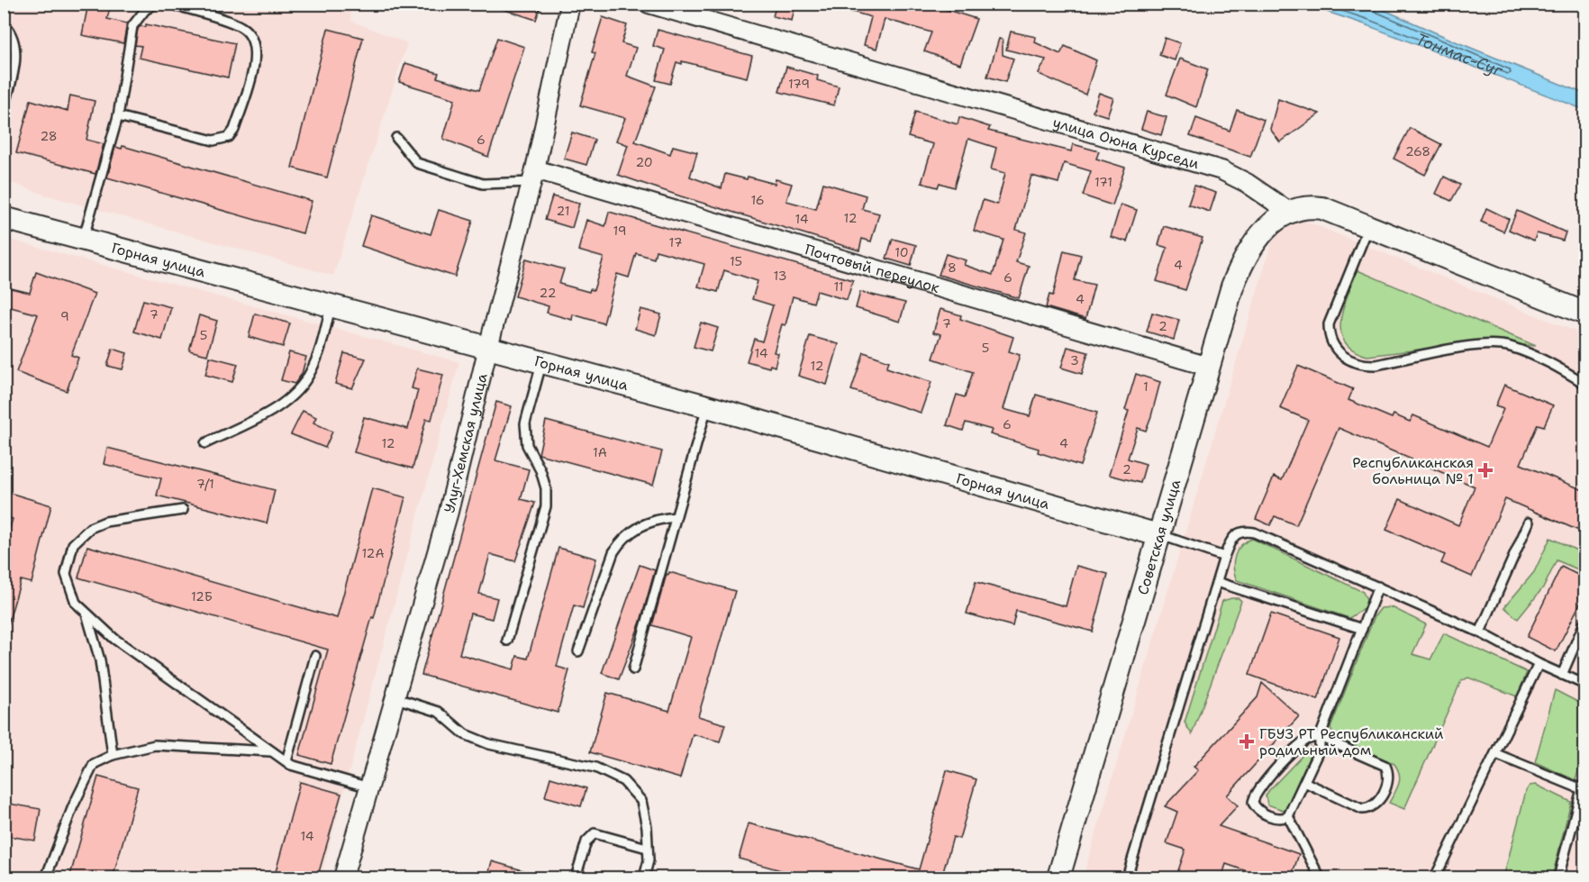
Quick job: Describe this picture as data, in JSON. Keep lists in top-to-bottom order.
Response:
{
  "streets": {
    "street": [
      "улица Оюна Курседи",
      "Горная улица",
      "Почтовый переулок",
      "Улуг-Хемская улица",
      "Советская улица"
    ]
  },
  "crossings": [
    ["улица Оюна Курседи", "Советская улица"],
    ["Горная улица", "Улуг-Хемская улица"],
    ["Горная улица", "Советская улица"],
    ["Почтовый переулок", "Улуг-Хемская улица"],
    ["Почтовый переулок", "Советская улица"]
  ],
  "water": ["Тонмас-Суг"],
  "places": {
    "health": ["Республиканская больница № 1", "ГБУЗ РТ Республиканский родильный дом"]
  },
  "house_numbers": [
    "179",
    "28",
    "6",
    "268",
    "20",
    "171",
    "16",
    "21",
    "12",
    "14",
    "19",
    "17",
    "10",
    "15",
    "4",
    "8",
    "13",
    "6",
    "11",
    "22",
    "4",
    "7",
    "9",
    "7",
    "2",
    "5",
    "5",
    "14",
    "3",
    "12",
    "1",
    "6",
    "12",
    "4",
    "1А",
    "2",
    "7/1",
    "12А",
    "12Б",
    "14"
  ]
}
